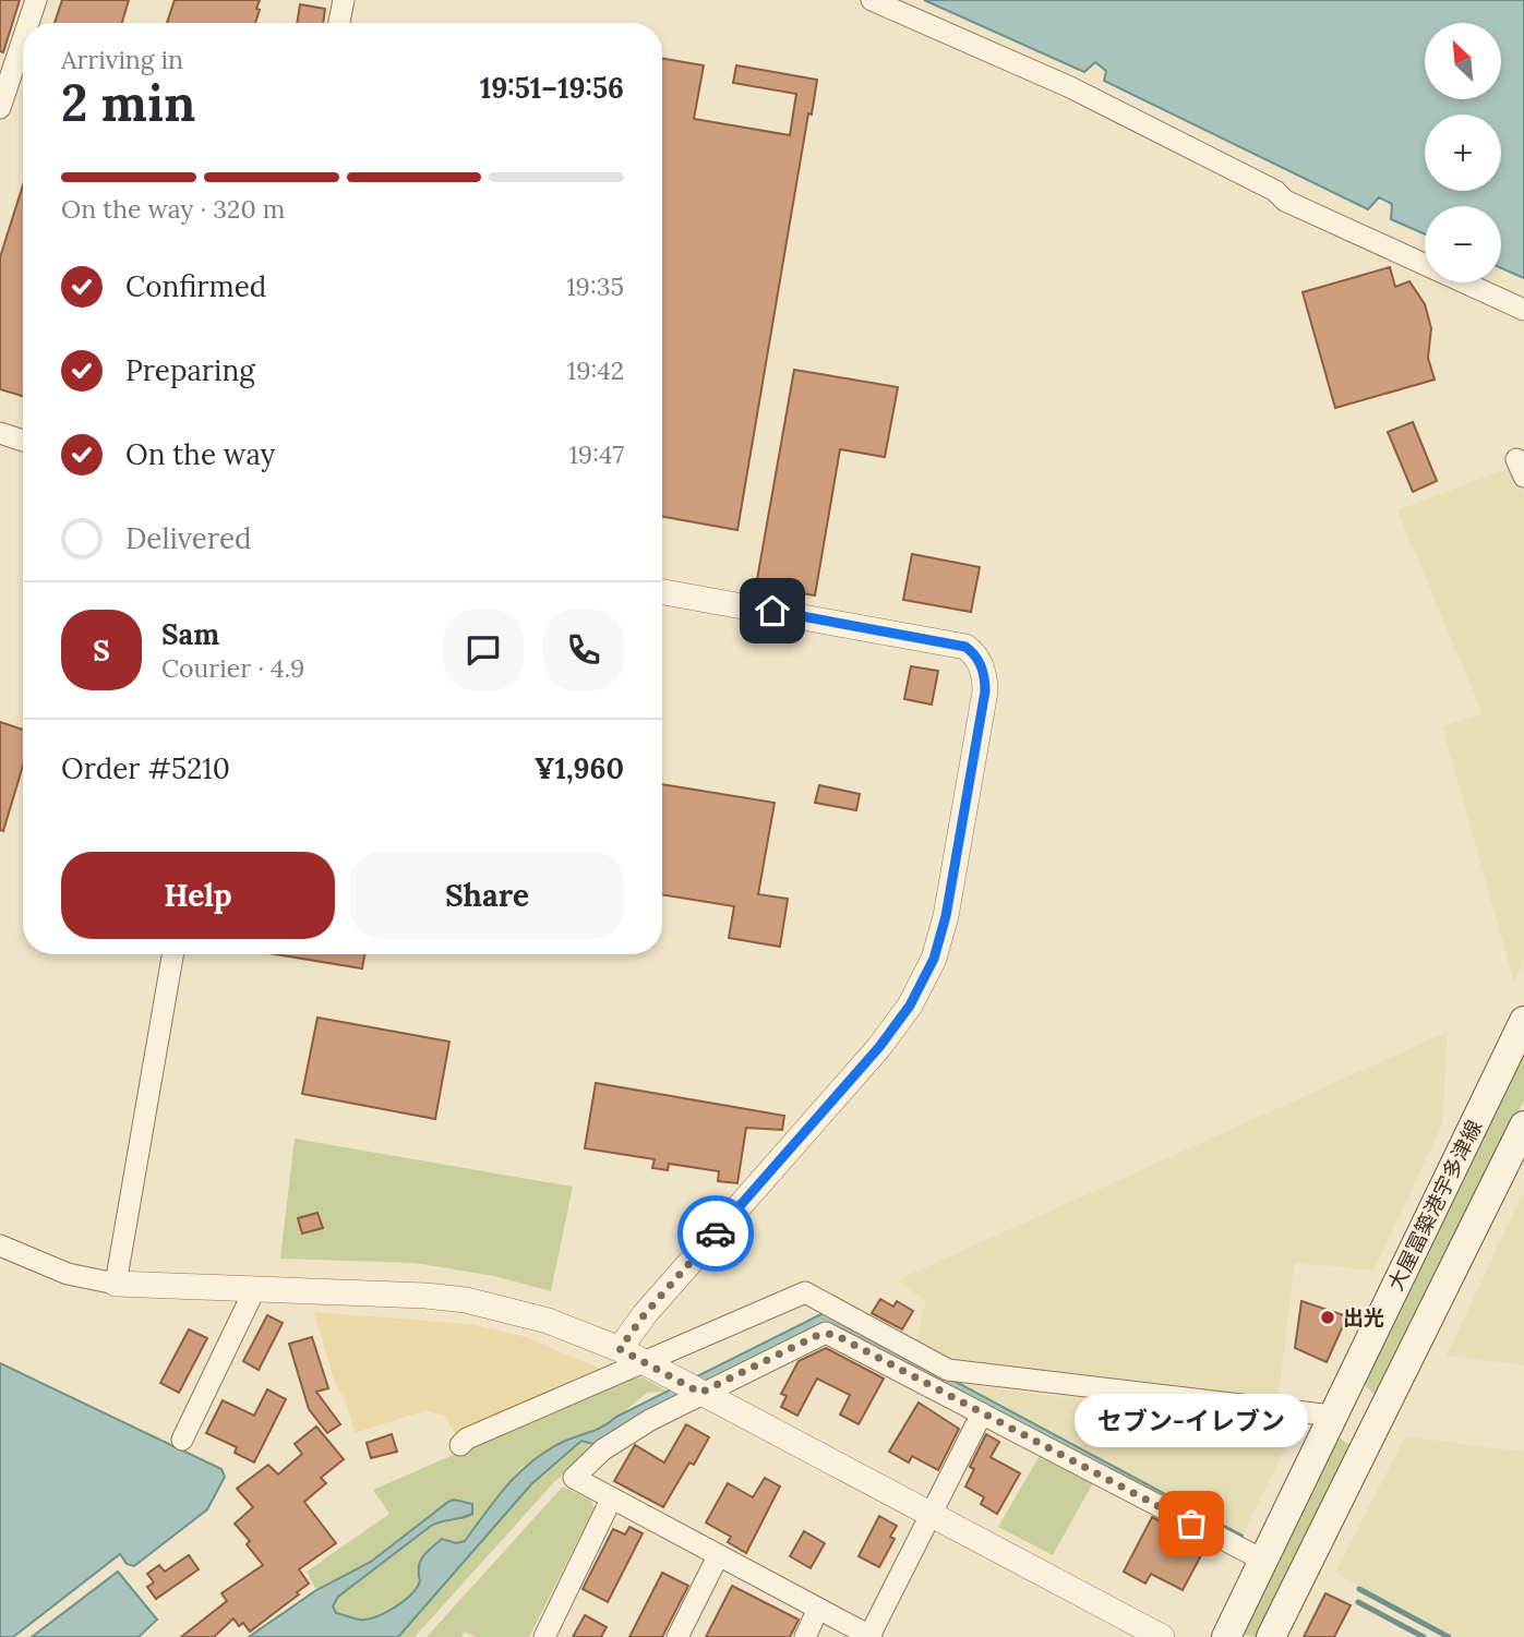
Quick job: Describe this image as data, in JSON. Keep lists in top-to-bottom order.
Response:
{
  "streets": {
    "main road": ["大屋冨築港宇多津線"]
  },
  "places": ["出光", "セブン-イレブン"],
  "north": "top left",
  "page": {
    "map_buttons": ["+", "−"],
    "heading": ["2 min", "Arriving in", "19:51–19:56"],
    "panel": [
      "Sam",
      "Courier · 4.9",
      "Order #5210",
      "¥1,960"
    ],
    "bar": "On the way · 320 m",
    "list": [
      ["Confirmed", "19:35"],
      ["Preparing", "19:42"],
      ["On the way", "19:47"],
      "Delivered"
    ],
    "round": "S",
    "buttons": ["Help", "Share"],
    "bubble": "セブン-イレブン"
  }
}
